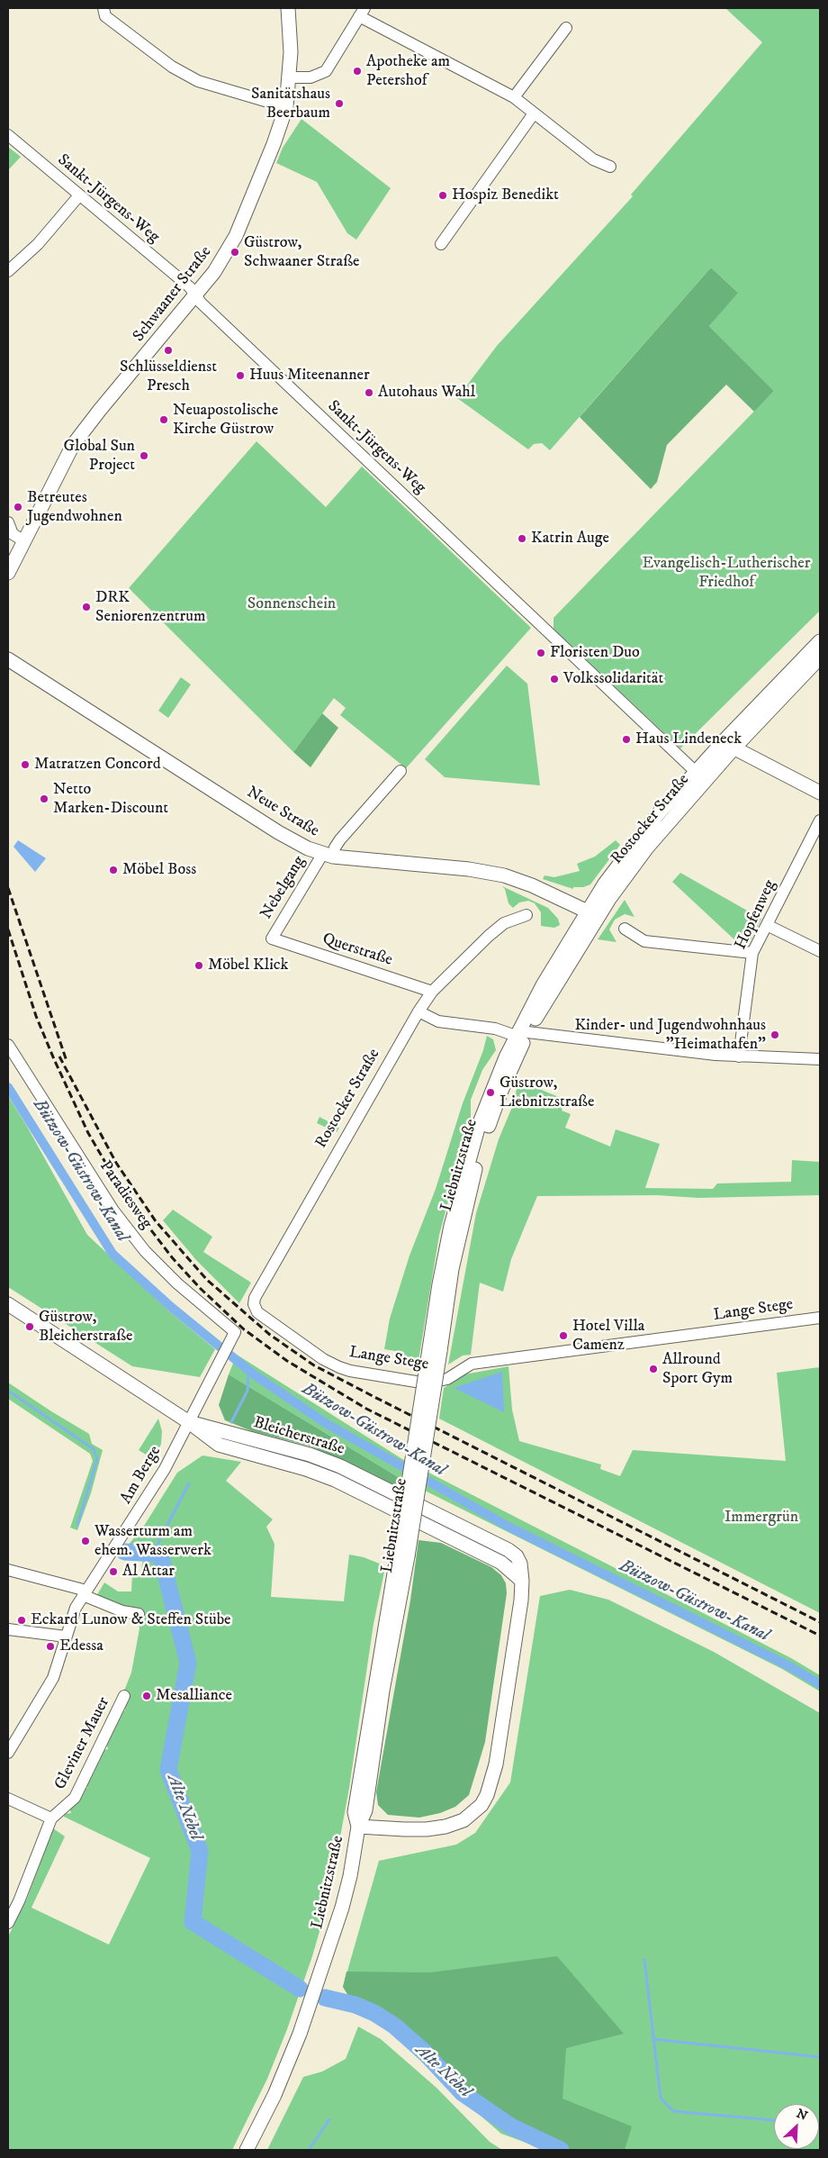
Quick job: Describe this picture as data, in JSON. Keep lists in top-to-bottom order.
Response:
{
  "streets": {
    "main road": [
      "Schwaaner Straße",
      "Neue Straße",
      "Rostocker Straße",
      "Liebnitzstraße",
      "Bleicherstraße"
    ],
    "street": [
      "Sankt-Jürgens-Weg",
      "Nebelgang",
      "Hopfenweg",
      "Querstraße",
      "Paradiesweg",
      "Lange Stege",
      "Am Berge",
      "Gleviner Mauer"
    ]
  },
  "crossings": [
    ["Sankt-Jürgens-Weg", "Schwaaner Straße"],
    ["Sankt-Jürgens-Weg", "Rostocker Straße"],
    ["Neue Straße", "Rostocker Straße"],
    ["Neue Straße", "Nebelgang"],
    ["Neue Straße", "Liebnitzstraße"],
    ["Rostocker Straße", "Querstraße"],
    ["Rostocker Straße", "Liebnitzstraße"],
    ["Rostocker Straße", "Lange Stege"],
    ["Nebelgang", "Querstraße"],
    ["Liebnitzstraße", "Bleicherstraße"],
    ["Paradiesweg", "Am Berge"],
    ["Bleicherstraße", "Am Berge"]
  ],
  "water": ["Bützow-Güstrow-Kanal", "Alte Nebel"],
  "parks": ["Evangelisch-Lutherischer Friedhof", "Sonnenschein", "Immergrün"],
  "places": [
    "Apotheke am Petershof",
    "Sanitätshaus Beerbaum",
    "Hospiz Benedikt",
    "Güstrow, Schwaaner Straße",
    "Schlüsseldienst Presch",
    "Huus Miteenanner",
    "Autohaus Wahl",
    "Neuapostolische Kirche Güstrow",
    "Global Sun Project",
    "Betreutes Jugendwohnen",
    "Katrin Auge",
    "DRK Seniorenzentrum",
    "Floristen Duo",
    "Volkssolidarität",
    "Haus Lindeneck",
    "Matratzen Concord",
    "Netto Marken-Discount",
    "Möbel Boss",
    "Möbel Klick",
    "Kinder- und Jugendwohnhaus \"Heimathafen\"",
    "Güstrow, Liebnitzstraße",
    "Güstrow, Bleicherstraße",
    "Hotel Villa Camenz",
    "Allround Sport Gym",
    "Wasserturm am ehem. Wasserwerk",
    "Al Attar",
    "Eckard Lunow & Steffen Stübe",
    "Edessa",
    "Mesalliance"
  ],
  "north": "top right"
}
